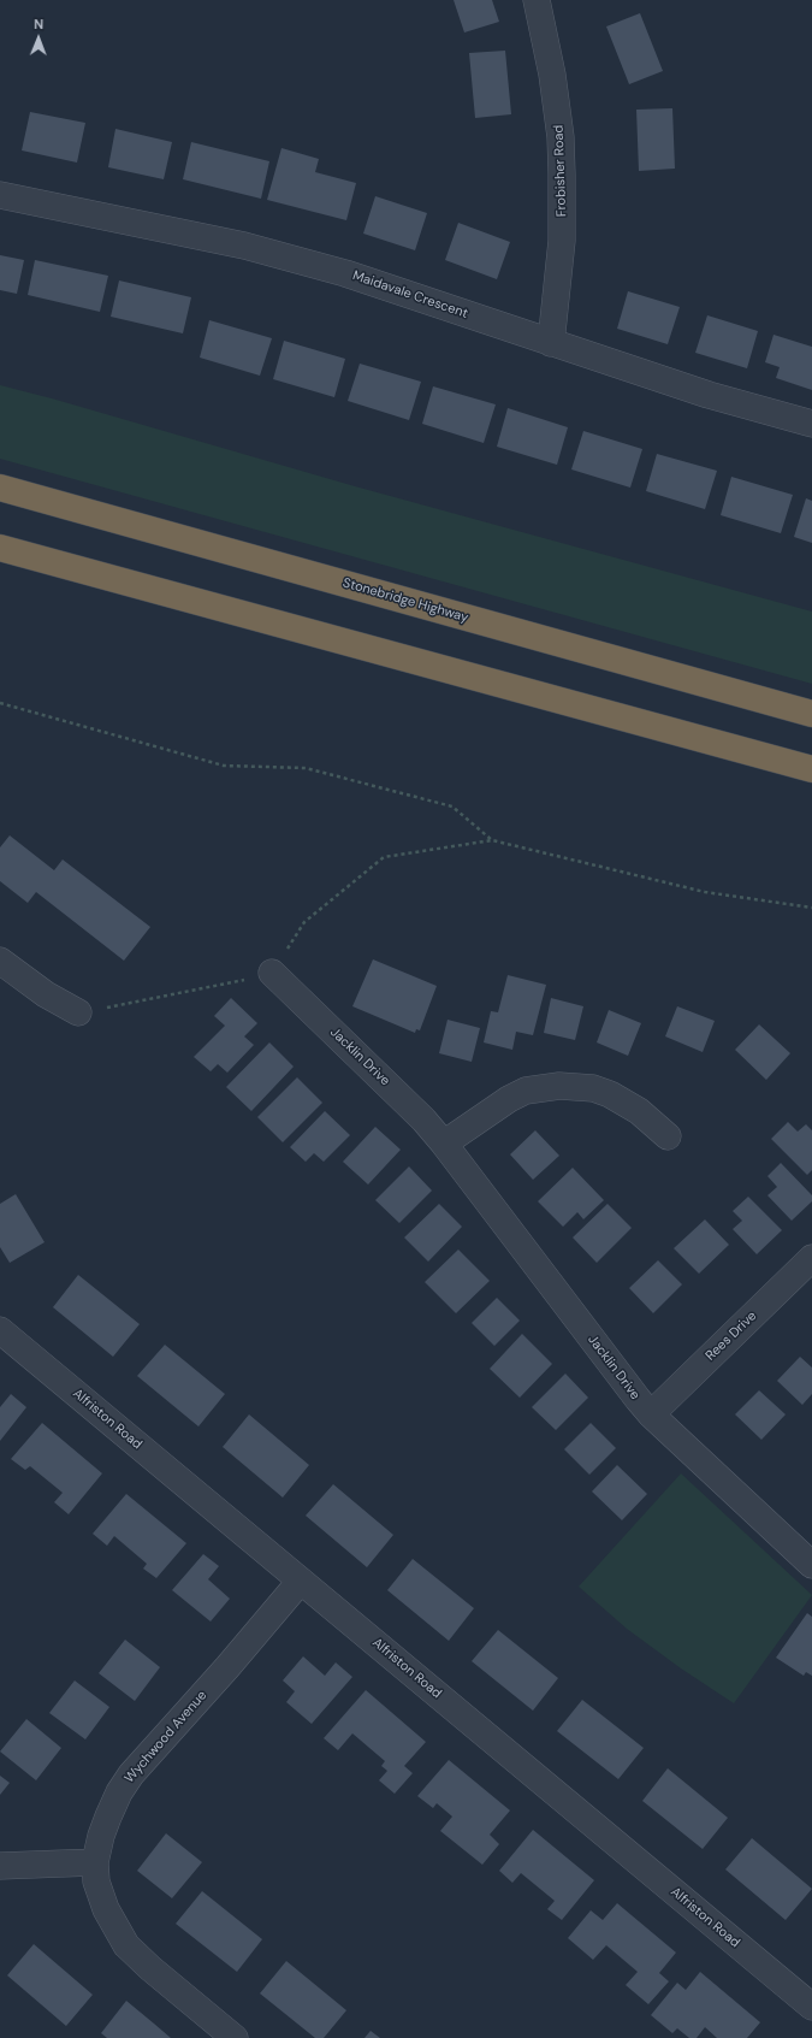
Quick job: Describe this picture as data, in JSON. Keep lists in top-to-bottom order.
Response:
{
  "streets": {
    "highway": ["Stonebridge Highway"],
    "street": [
      "Frobisher Road",
      "Maidavale Crescent",
      "Jacklin Drive",
      "Rees Drive",
      "Alfriston Road",
      "Wychwood Avenue"
    ]
  },
  "crossings": [
    ["Frobisher Road", "Maidavale Crescent"],
    ["Jacklin Drive", "Rees Drive"],
    ["Alfriston Road", "Wychwood Avenue"]
  ],
  "north": "top"
}
